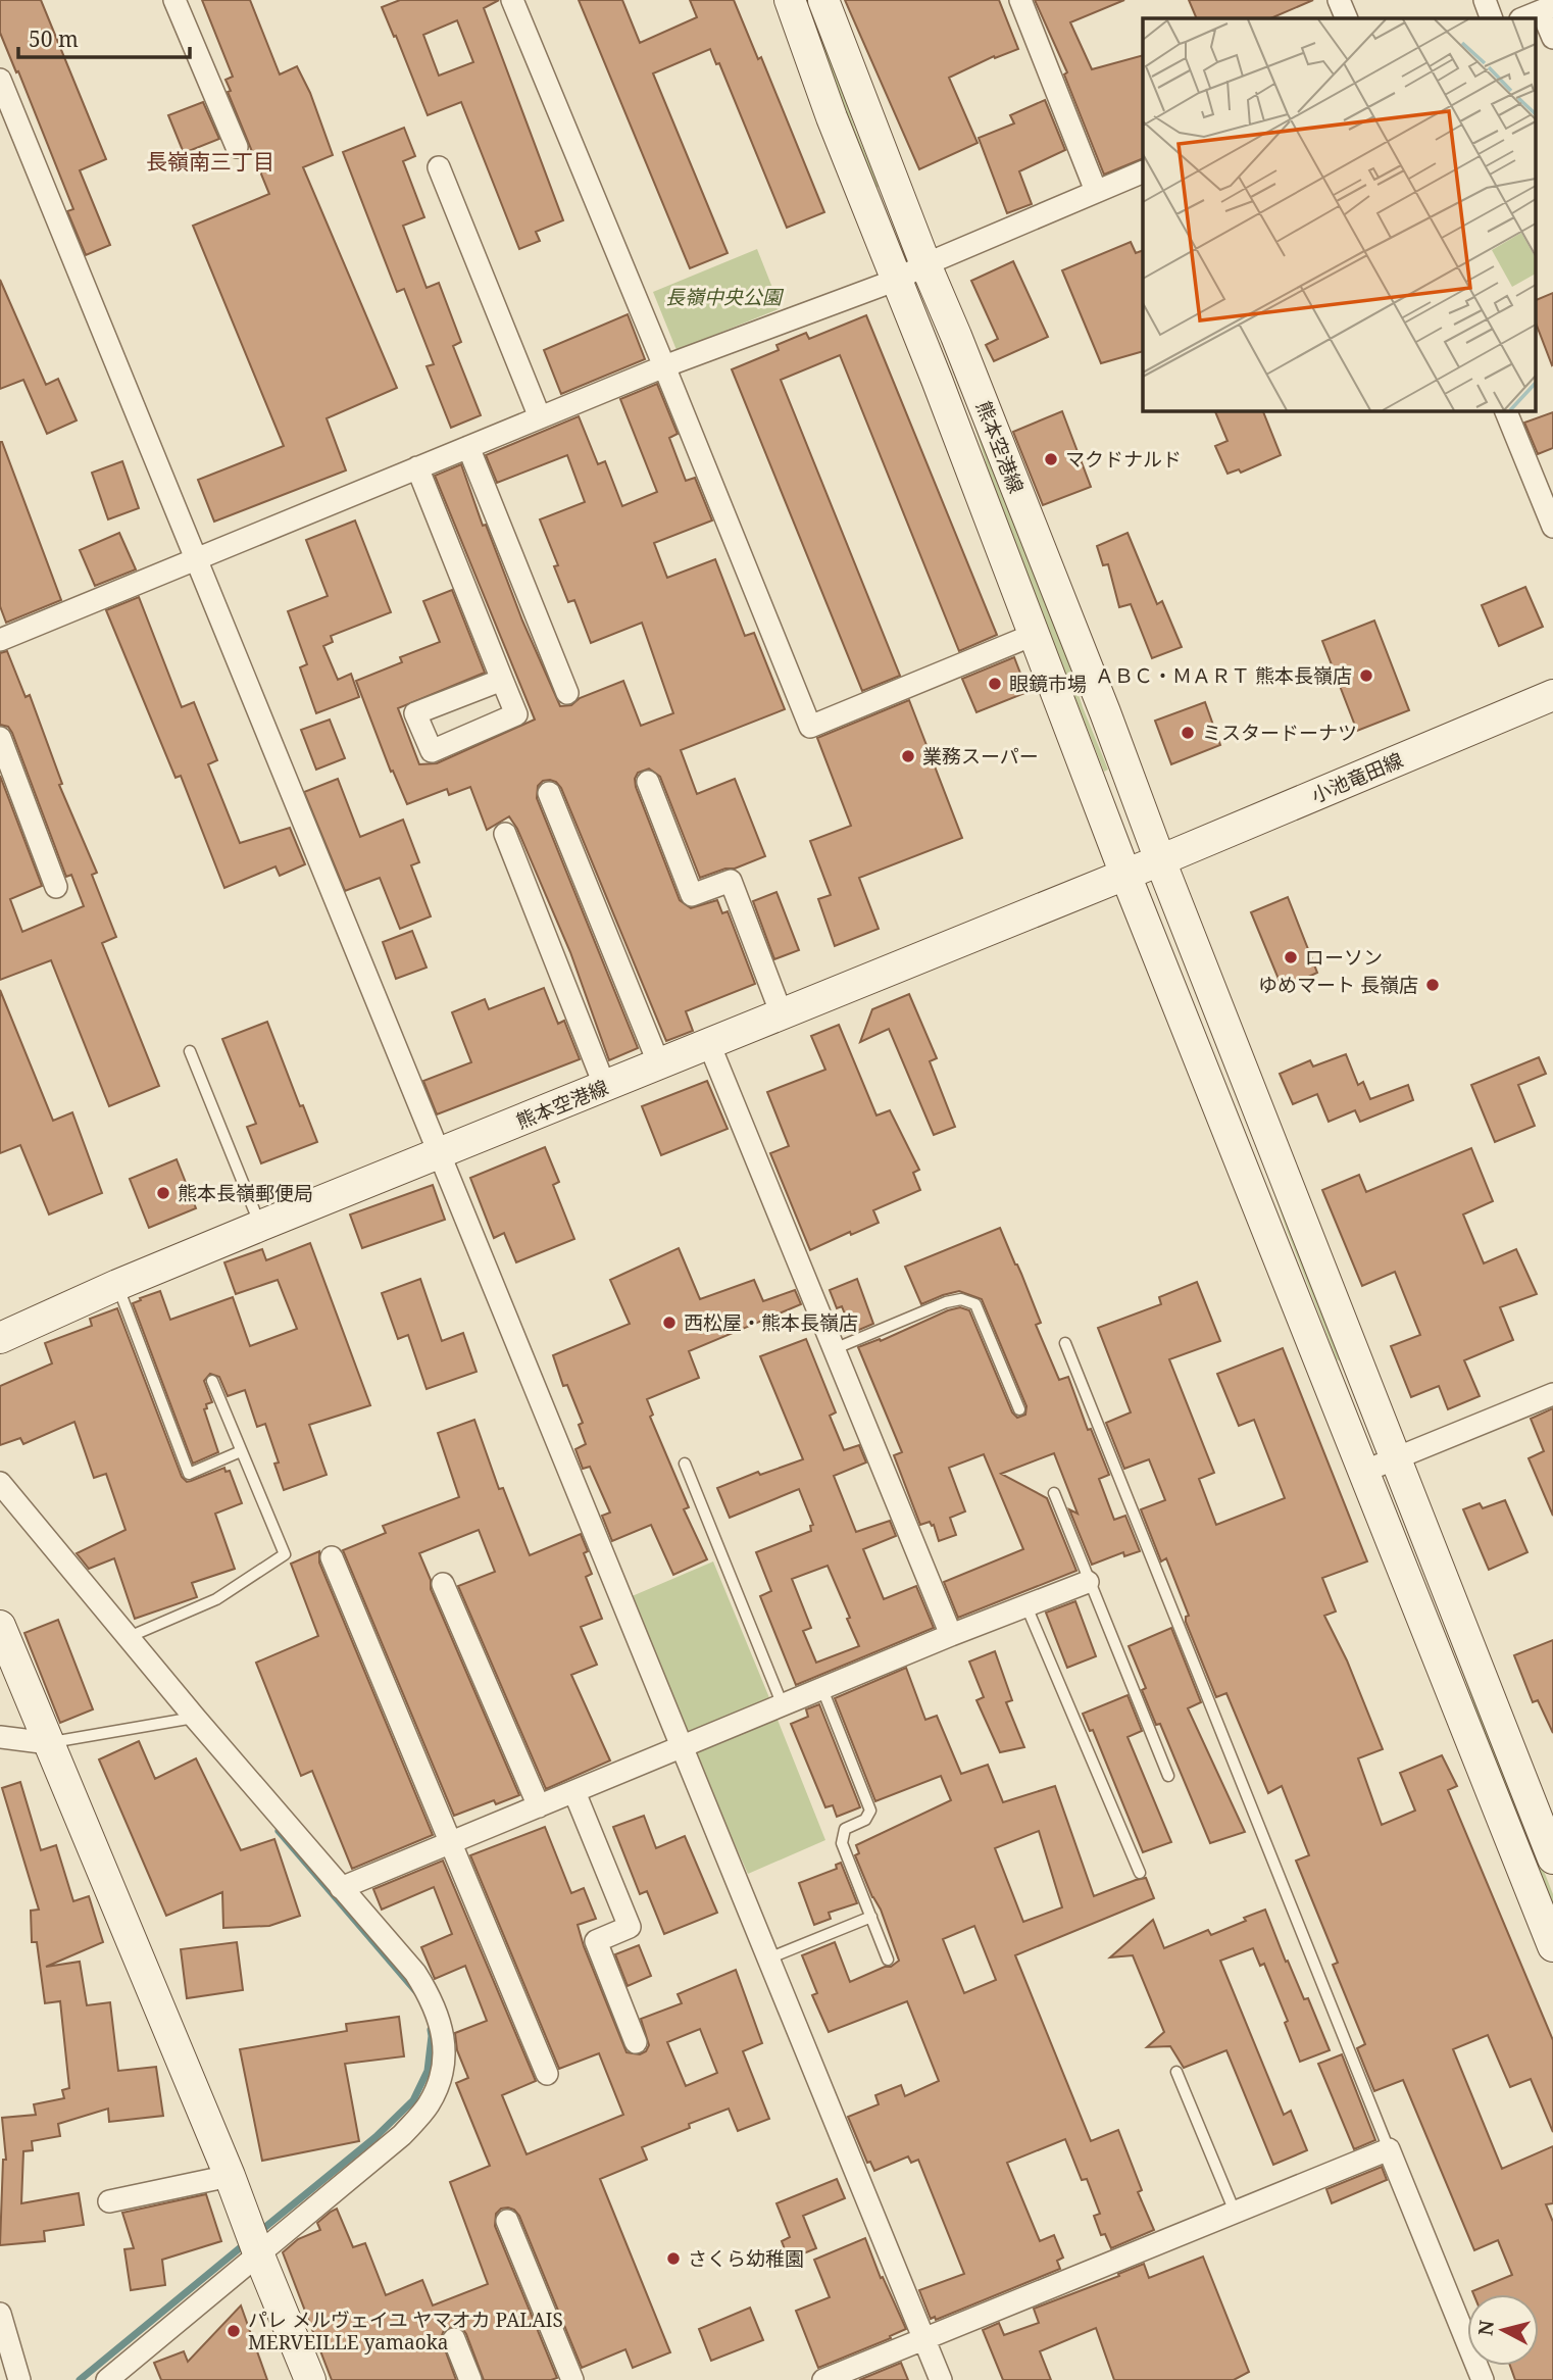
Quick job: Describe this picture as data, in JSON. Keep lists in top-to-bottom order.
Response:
{
  "streets": {
    "main road": ["熊本空港線", "小池竜田線"]
  },
  "crossings": [
    ["熊本空港線", "小池竜田線"]
  ],
  "districts": ["長嶺南三丁目"],
  "parks": ["長嶺中央公園"],
  "places": [
    "マクドナルド",
    "ＡＢＣ・ＭＡＲＴ 熊本長嶺店",
    "眼鏡市場",
    "ミスタードーナツ",
    "業務スーパー",
    "ローソン",
    "ゆめマート 長嶺店",
    "熊本長嶺郵便局",
    "西松屋・熊本長嶺店",
    "さくら幼稚園",
    "パレ メルヴェイユ ヤマオカ PALAIS MERVEILLE yamaoka"
  ],
  "scale_bar": "50 m",
  "north": "left"
}
